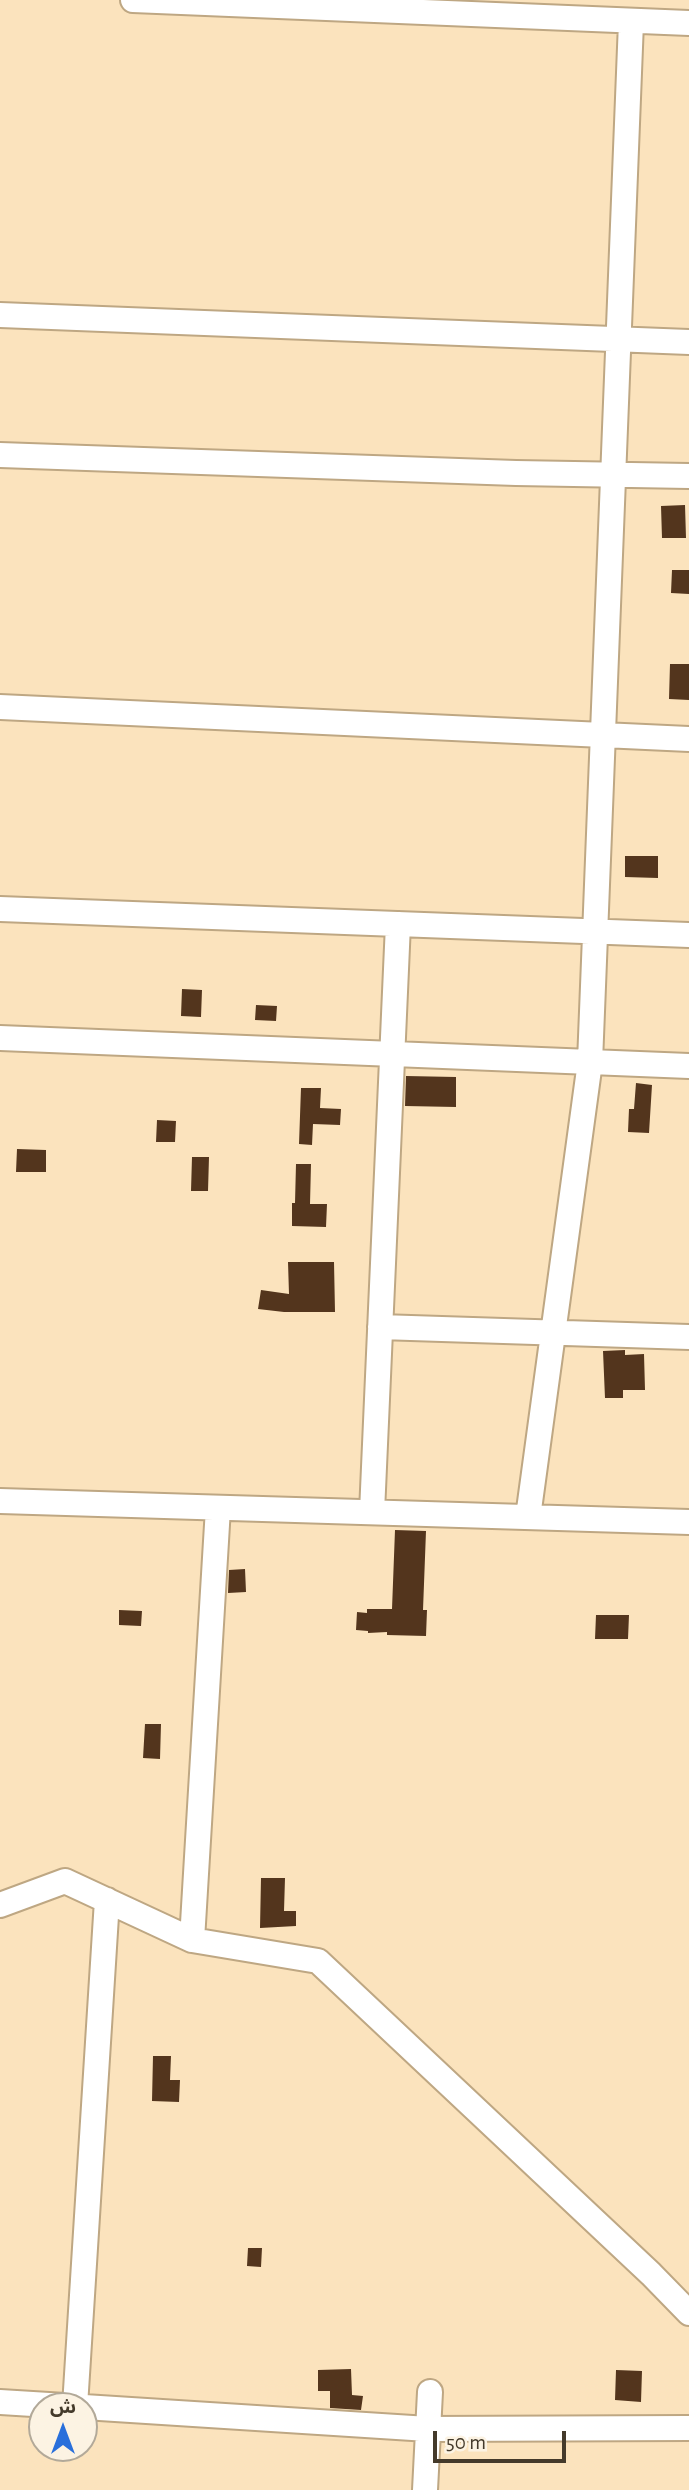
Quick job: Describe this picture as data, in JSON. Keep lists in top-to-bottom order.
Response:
{
  "scale_bar": "50 m",
  "north": "top"
}
